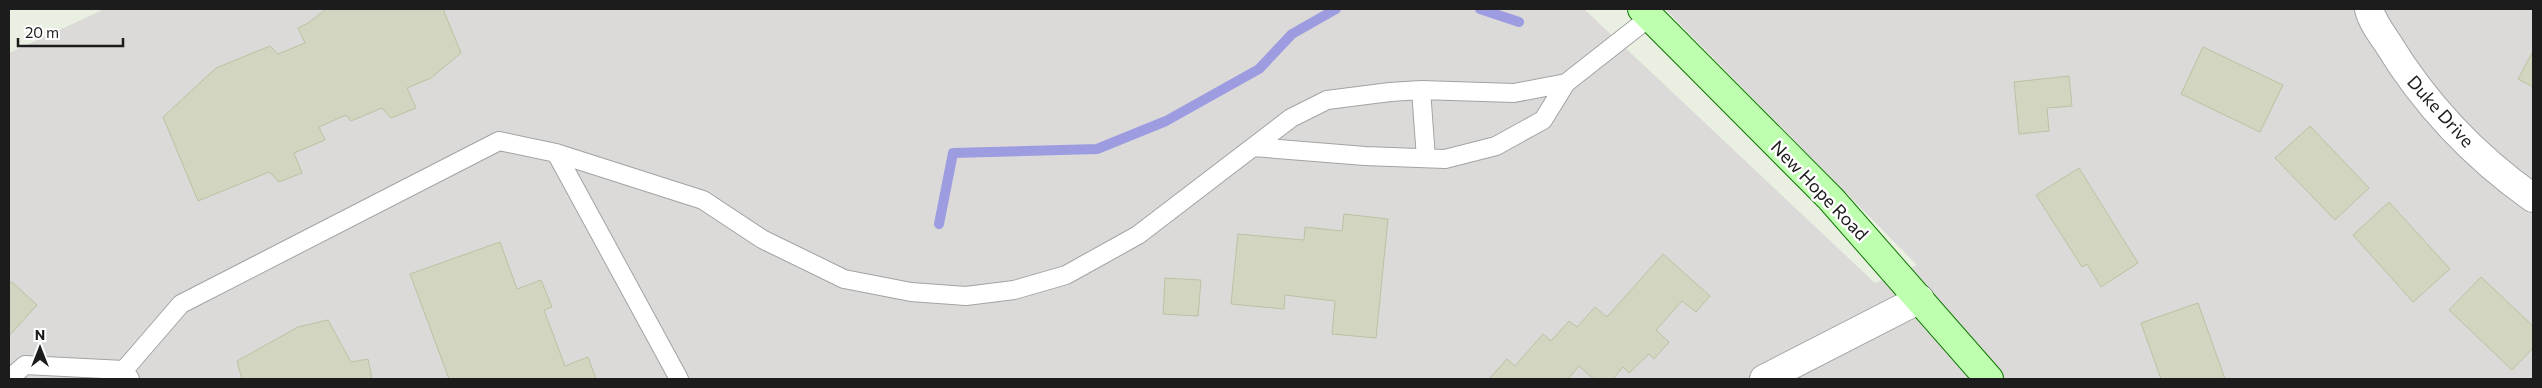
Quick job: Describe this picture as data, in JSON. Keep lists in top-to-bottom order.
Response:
{
  "streets": {
    "street": ["Duke Drive", "New Hope Road"]
  },
  "scale_bar": "20 m",
  "north": "top"
}
